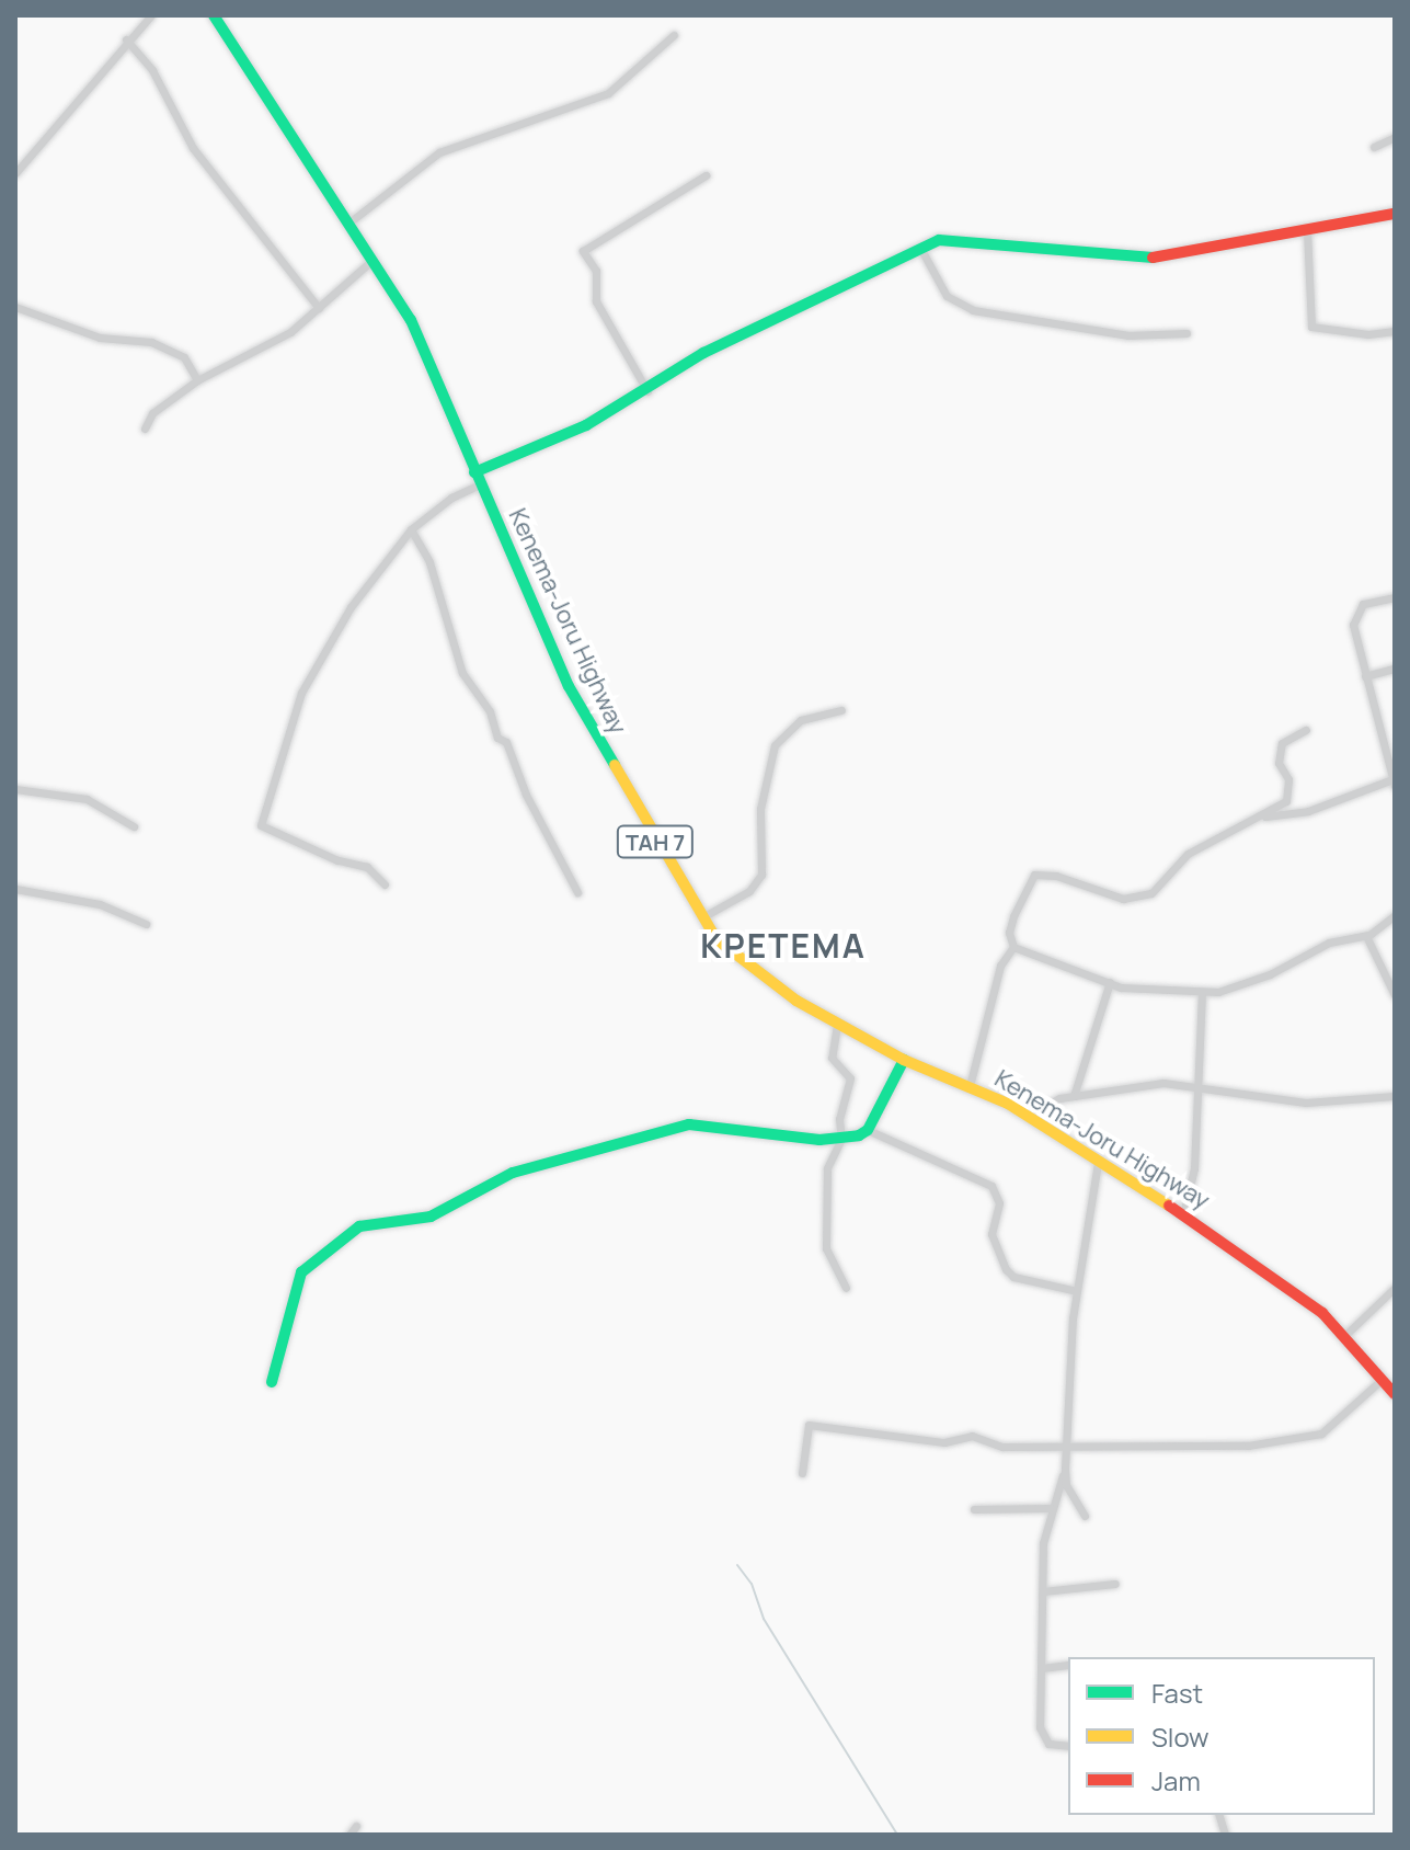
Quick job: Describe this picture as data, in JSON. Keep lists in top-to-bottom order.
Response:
{
  "streets": {
    "main road": ["Kenema-Joru Highway", "TAH 7"]
  },
  "districts": ["KPETEMA"],
  "legend": ["Fast", "Slow", "Jam"]
}
